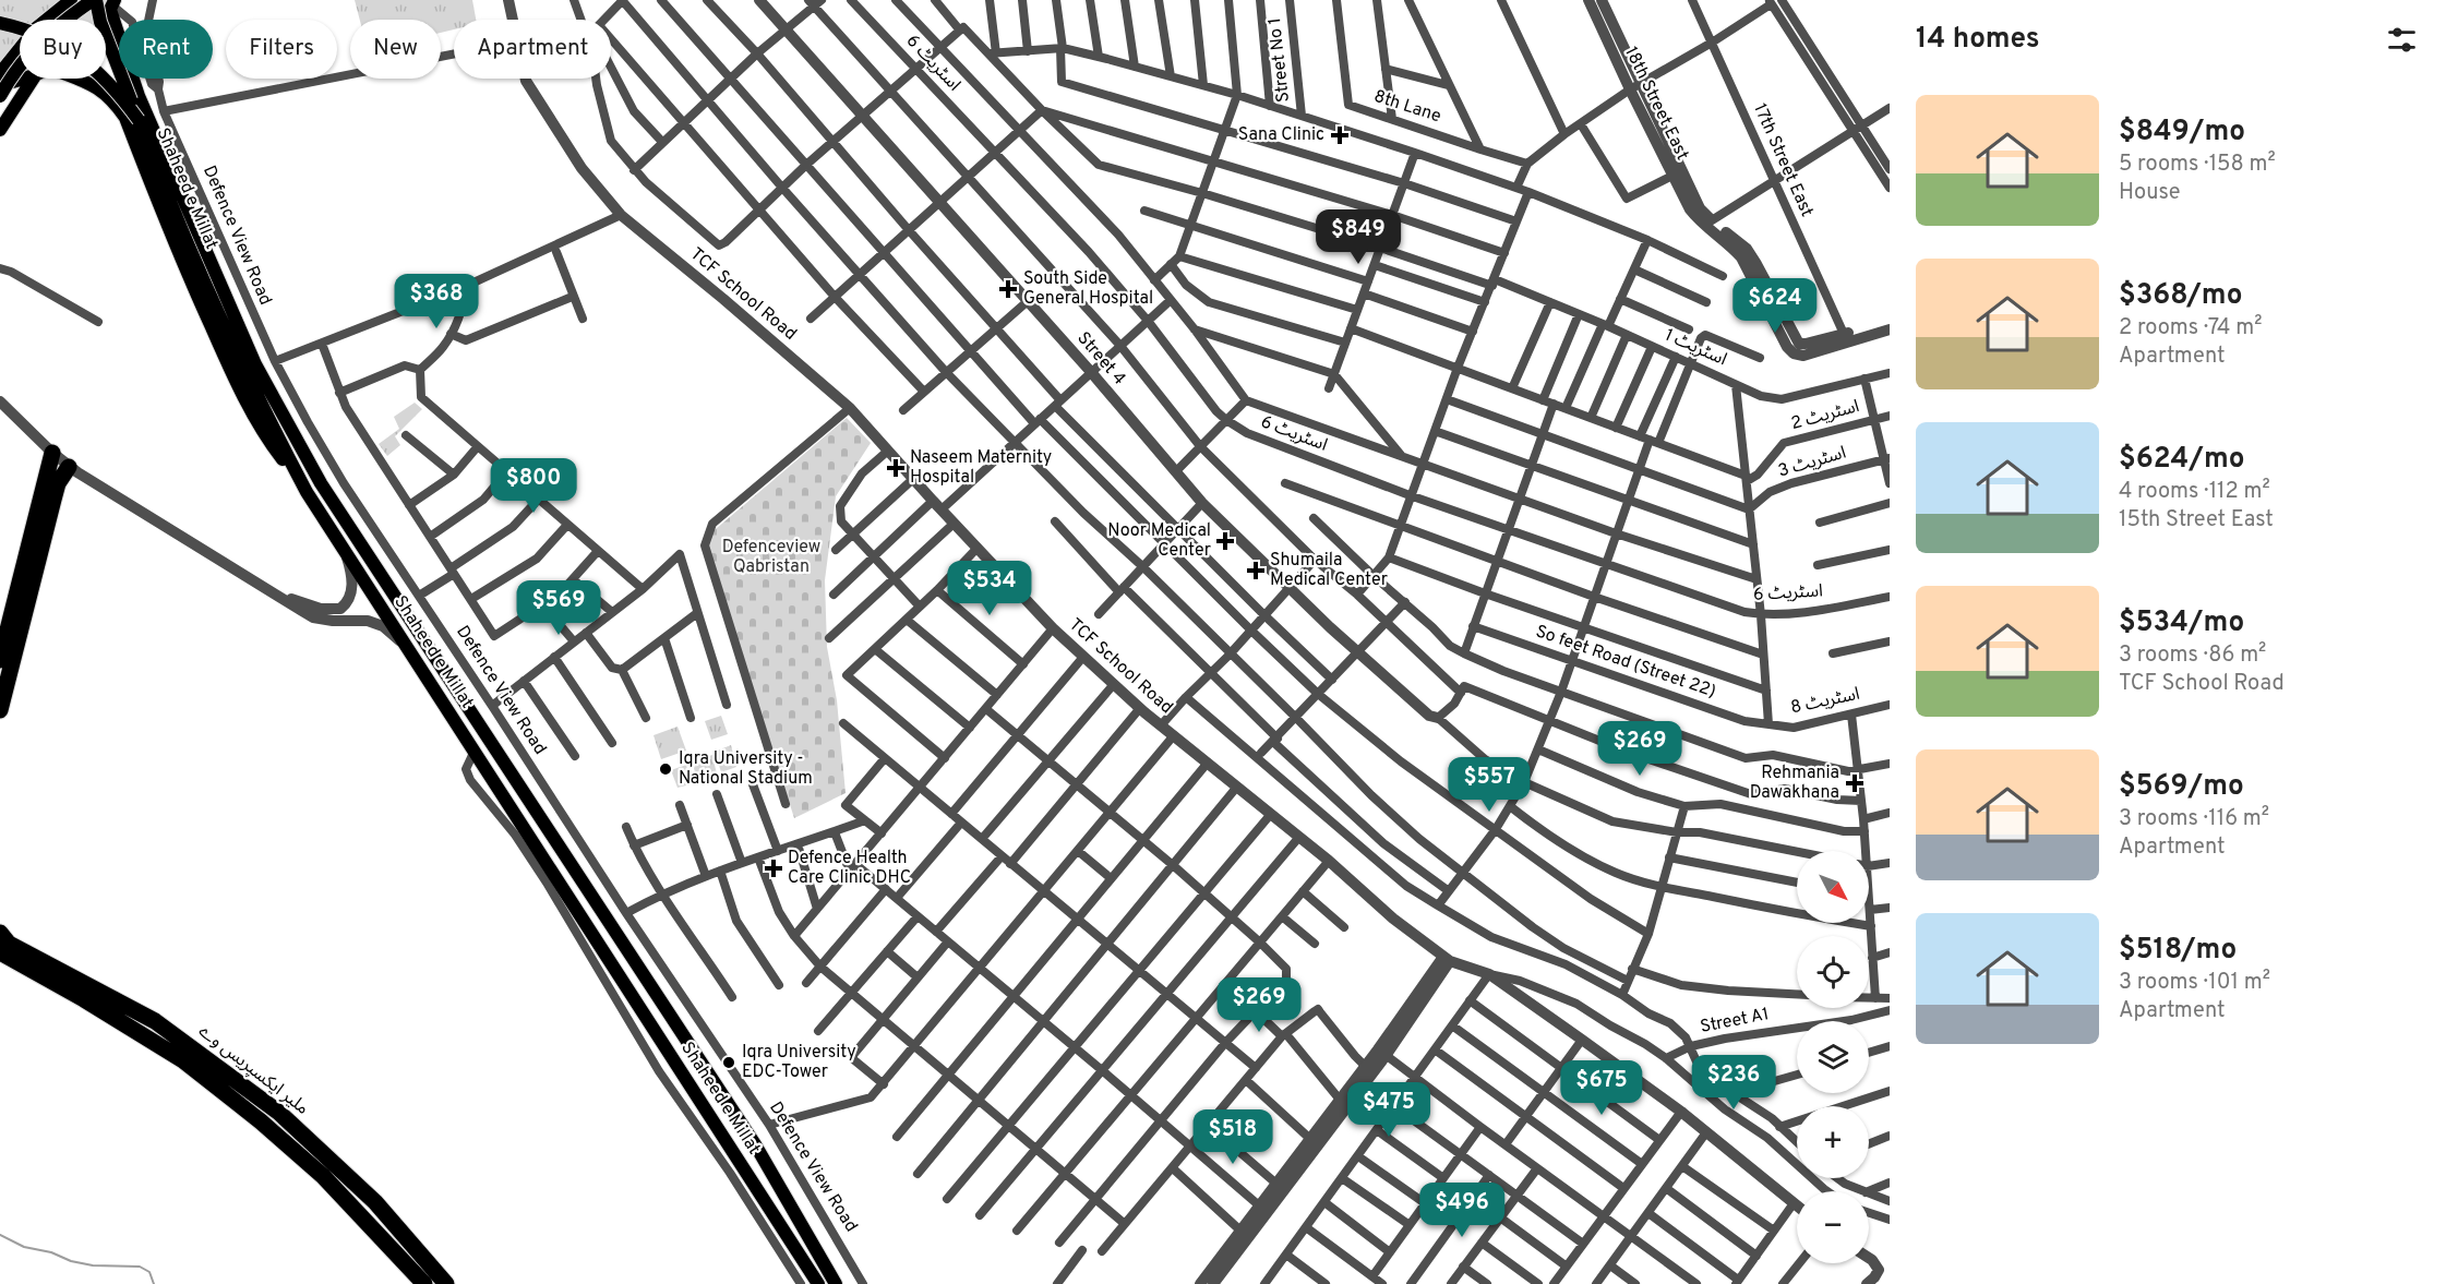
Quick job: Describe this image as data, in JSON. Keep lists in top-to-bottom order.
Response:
{
  "streets": {
    "highway": ["ملیر ایکسپریس وے"],
    "main road": ["Shaheed e Millat"],
    "street": [
      "Street No 1",
      "اسٹریٹ 6",
      "18th Street East",
      "8th Lane",
      "17th Street East",
      "Defence View Road",
      "TCF School Road",
      "اسٹریٹ 1",
      "Street 4",
      "اسٹریٹ 2",
      "اسٹریٹ 3",
      "So feet Road (Street 22)",
      "اسٹریٹ 8",
      "Street A1"
    ]
  },
  "crossings": [
    ["Shaheed e Millat", "Defence View Road"],
    ["So feet Road (Street 22)", "اسٹریٹ 8"]
  ],
  "parks": ["Defenceview Qabristan"],
  "places": {
    "health": [
      "Sana Clinic",
      "South Side General Hospital",
      "Naseem Maternity Hospital",
      "Noor Medical Center",
      "Shumaila Medical Center",
      "Rehmania Dawakhana",
      "Defence Health Care Clinic DHC"
    ],
    "other": ["Iqra University - National Stadium", "Iqra University EDC-Tower"]
  },
  "north": "bottom right",
  "page": {
    "heading": "14 homes",
    "chip": [
      "Buy",
      "Rent",
      "Filters",
      "New",
      "Apartment"
    ],
    "list": [
      {
        "name": "$849/mo",
        "note": "5 rooms · 158 m² · House"
      },
      {
        "name": "$368/mo",
        "note": "2 rooms · 74 m² · Apartment"
      },
      {
        "name": "$624/mo",
        "note": "4 rooms · 112 m² · 15th Street East"
      },
      {
        "name": "$534/mo",
        "note": "3 rooms · 86 m² · TCF School Road"
      },
      {
        "name": "$569/mo",
        "note": "3 rooms · 116 m² · Apartment"
      },
      {
        "name": "$518/mo",
        "note": "3 rooms · 101 m² · Apartment"
      }
    ],
    "price": [
      "$849",
      "$368",
      "$624",
      "$800",
      "$534",
      "$569",
      "$269",
      "$557",
      "$269",
      "$236",
      "$675",
      "$475",
      "$518",
      "$496"
    ],
    "map_buttons": ["+", "−"]
  }
}
